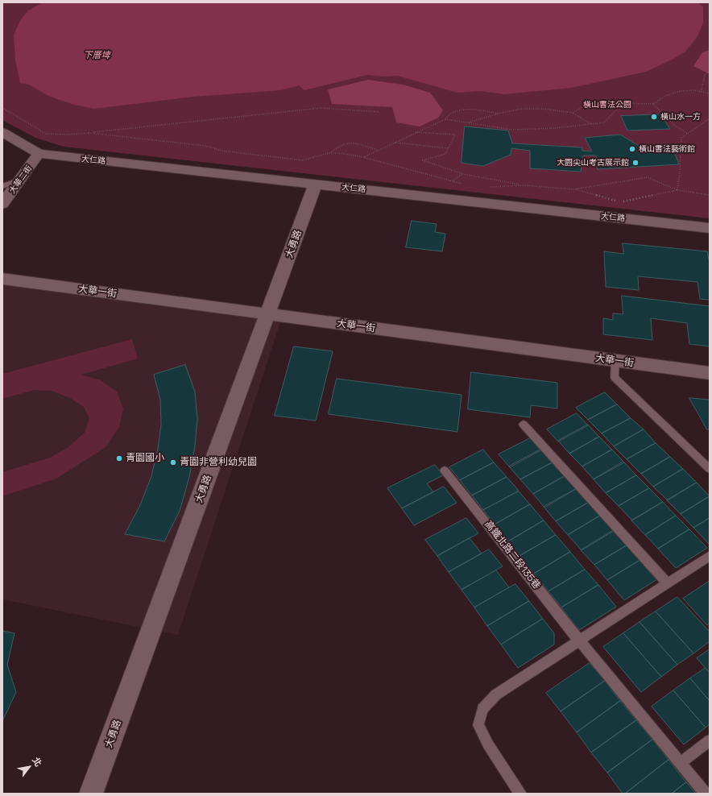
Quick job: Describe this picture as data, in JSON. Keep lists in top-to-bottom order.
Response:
{
  "streets": {
    "street": [
      "大仁路",
      "大華二街",
      "大勇路",
      "大華一街"
    ],
    "lane": ["高鐵北路二段135巷"]
  },
  "crossings": [
    ["大仁路", "大華二街"],
    ["大仁路", "大勇路"],
    ["大勇路", "大華一街"]
  ],
  "water": ["下厝埤"],
  "parks": ["橫山書法公園"],
  "places": [
    "橫山水一方",
    "橫山書法藝術館",
    "大園尖山考古展示館",
    "青園國小",
    "青園非營利幼兒園"
  ],
  "north": "top right"
}
